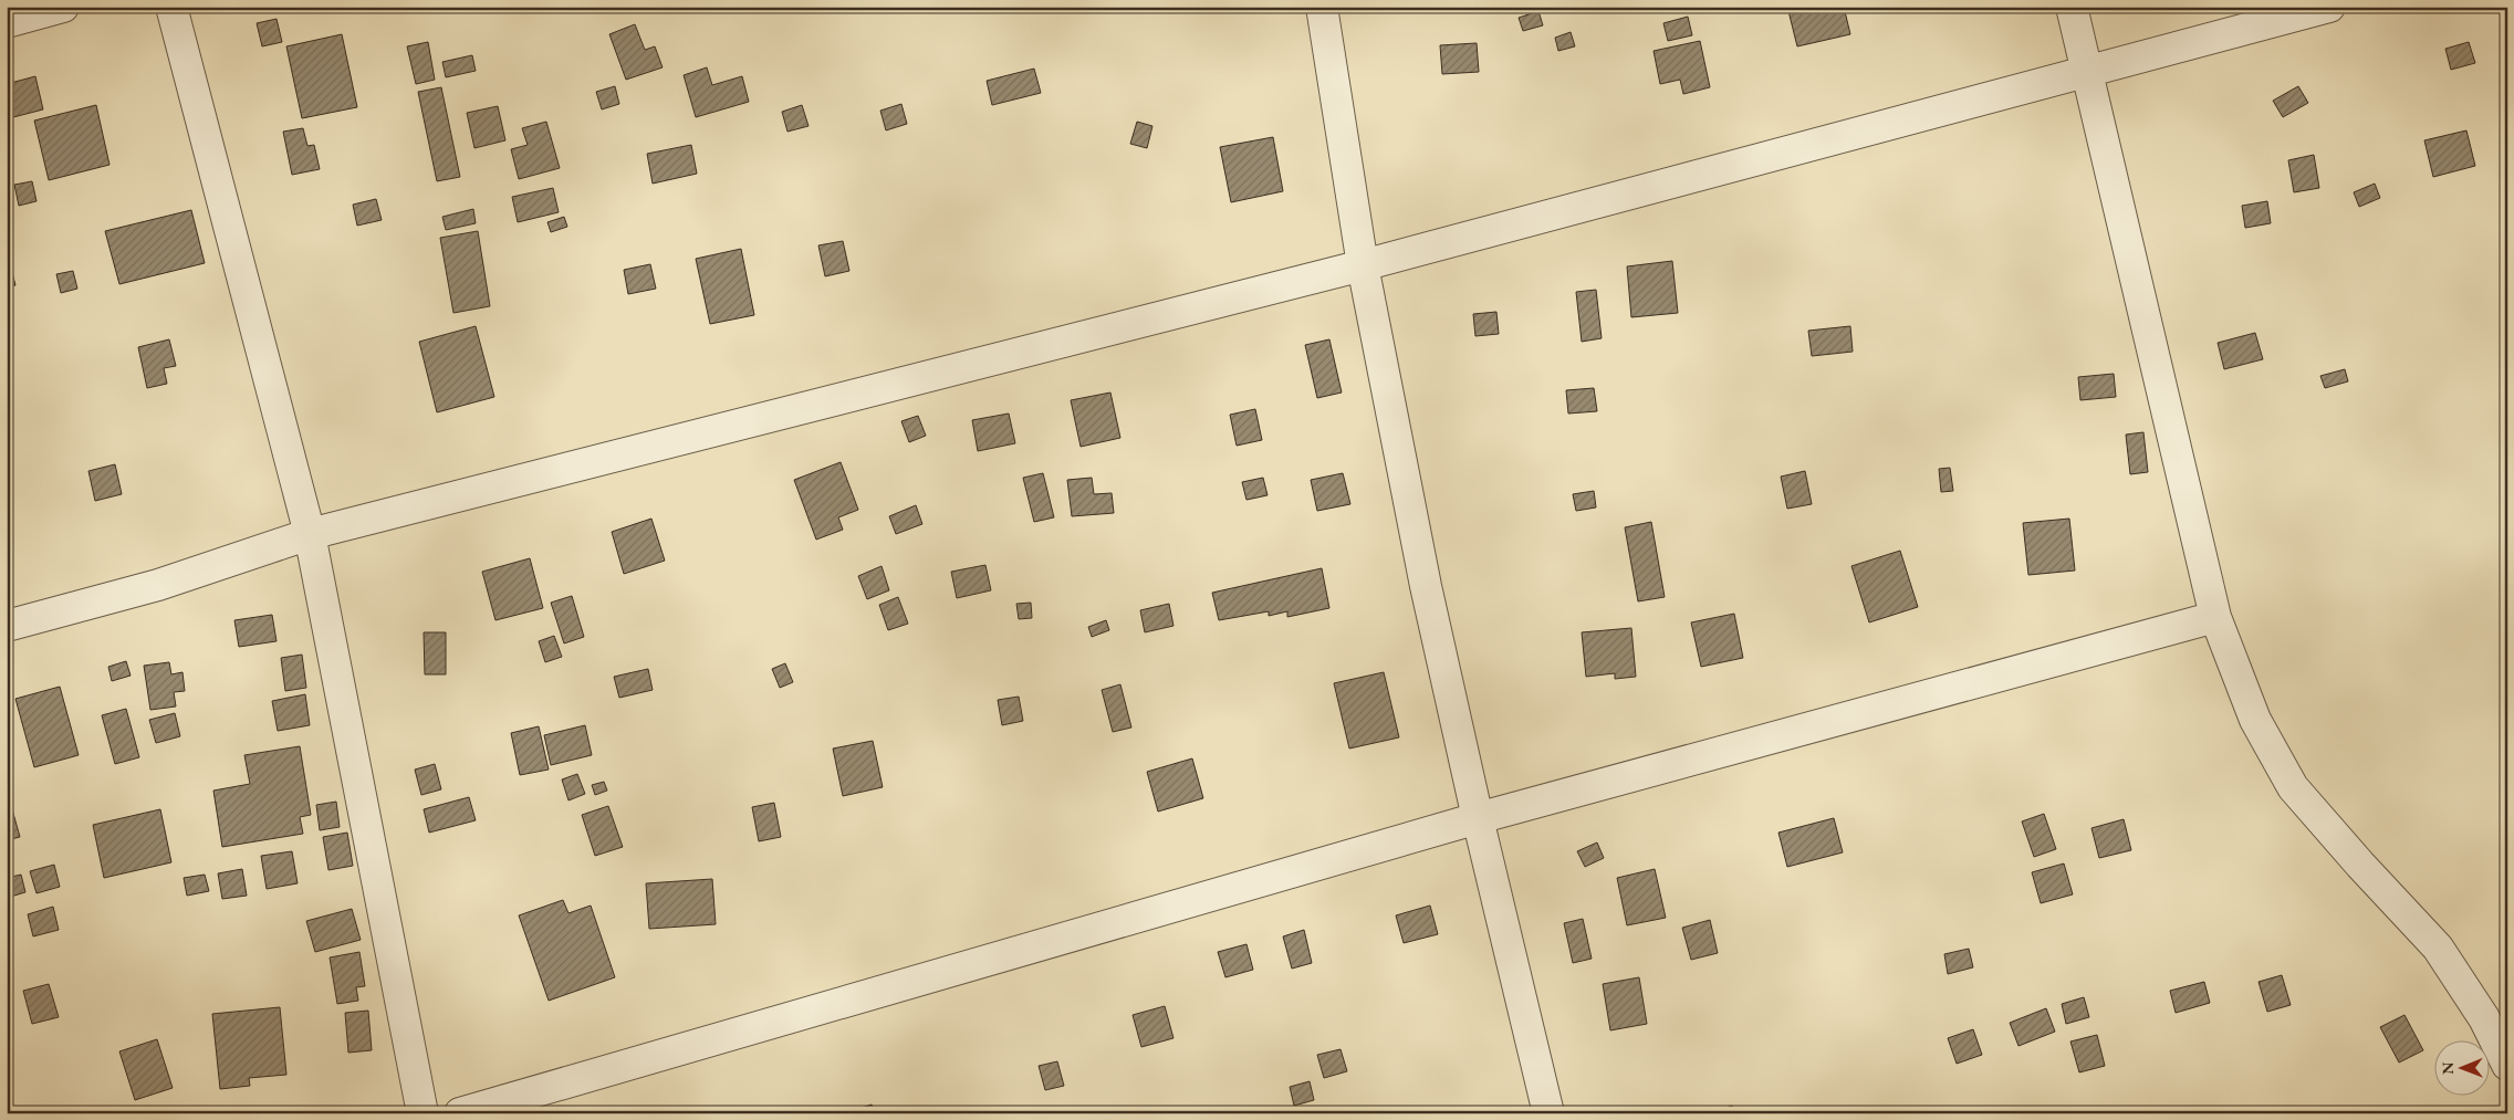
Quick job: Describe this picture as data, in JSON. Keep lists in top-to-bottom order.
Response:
{
  "north": "left"
}
